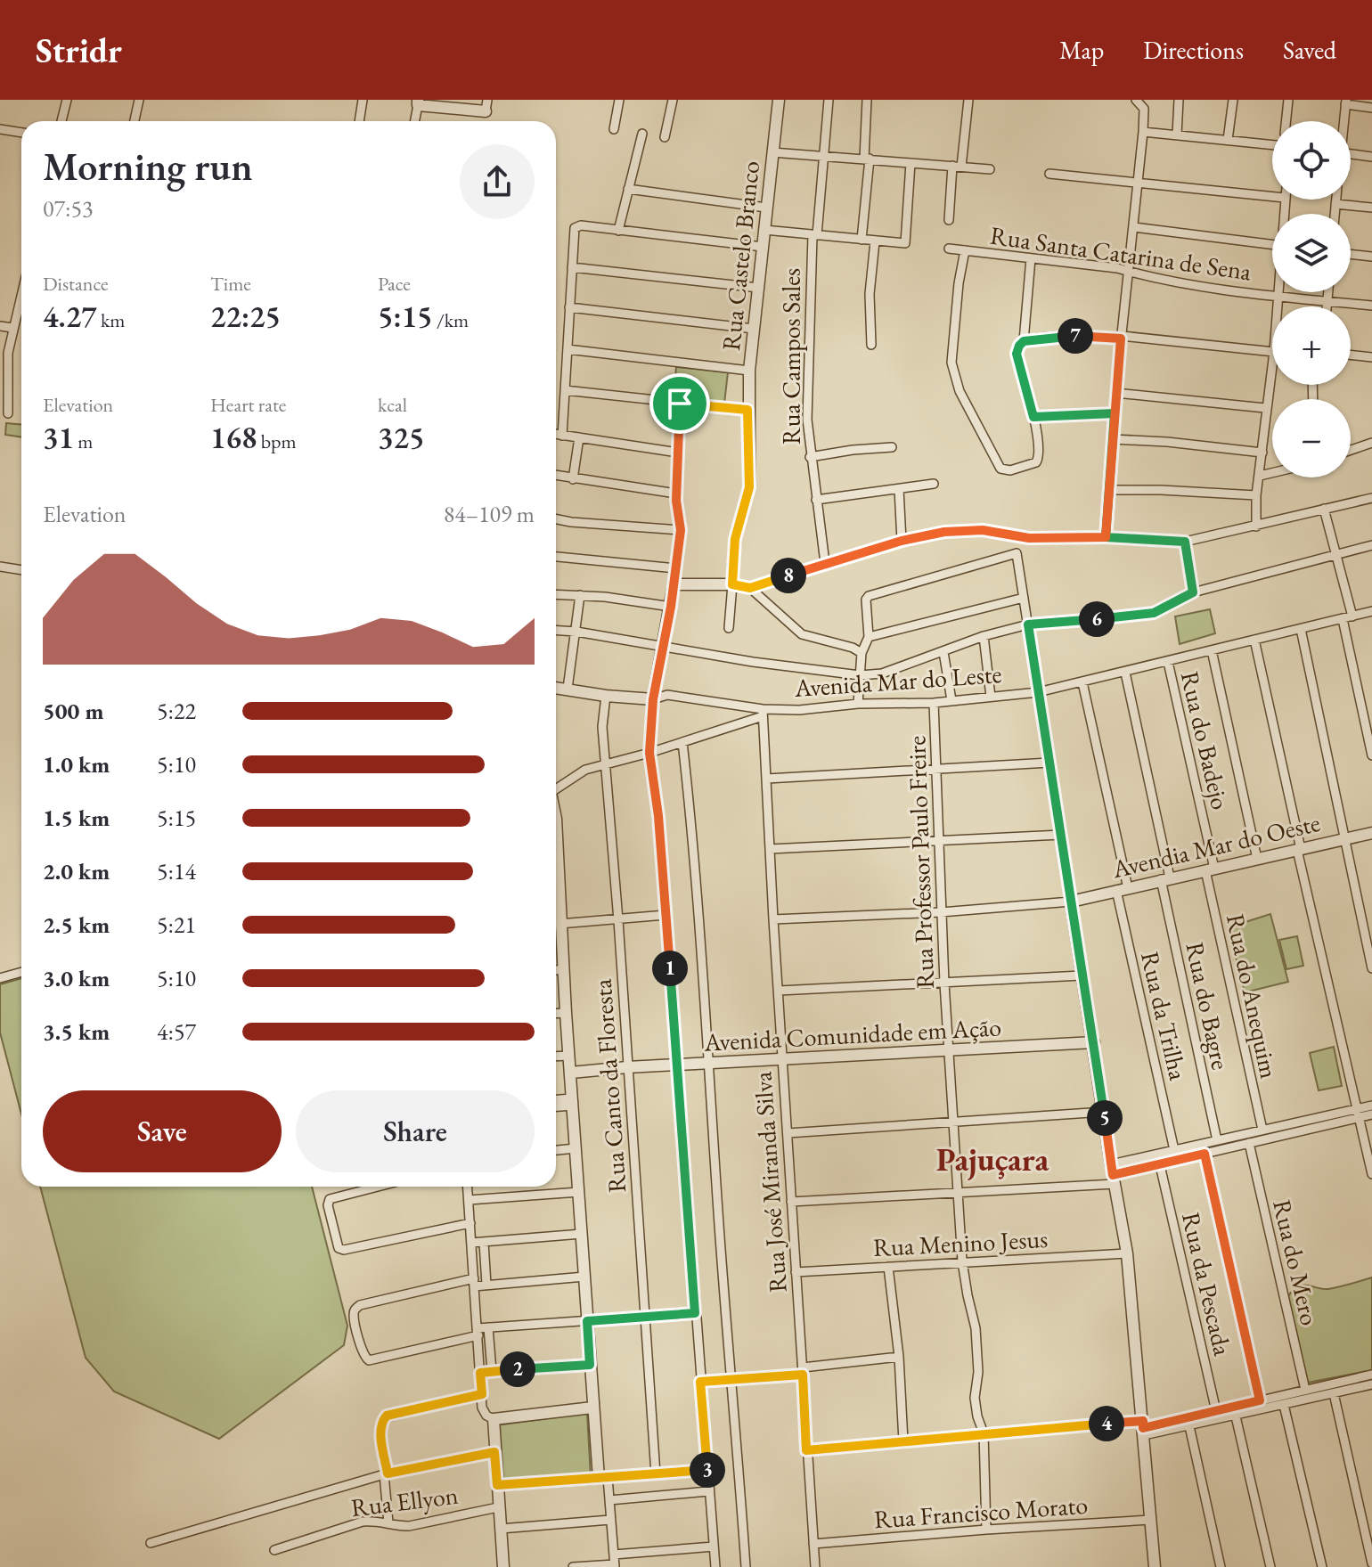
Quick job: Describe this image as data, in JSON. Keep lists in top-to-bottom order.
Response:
{
  "streets": {
    "street": [
      "Rua Santa Catarina de Sena",
      "Rua Castelo Branco",
      "Rua Campos Sales",
      "Avenida Mar do Leste",
      "Rua do Badejo",
      "Avendia Mar do Oeste",
      "Rua Professor Paulo Freire",
      "Rua do Anequim",
      "Rua do Bagre",
      "Rua da Trilha",
      "Avenida Comunidade em Ação",
      "Rua Canto da Floresta",
      "Rua José Miranda Silva",
      "Rua Menino Jesus",
      "Rua do Mero",
      "Rua da Pescada",
      "Rua Ellyon",
      "Rua Francisco Morato"
    ]
  },
  "crossings": [
    ["Avenida Mar do Leste", "Rua do Badejo"],
    ["Avenida Mar do Leste", "Rua Professor Paulo Freire"],
    ["Avenida Mar do Leste", "Rua do Bagre"],
    ["Avenida Mar do Leste", "Rua da Trilha"],
    ["Avenida Mar do Leste", "Rua Canto da Floresta"],
    ["Avenida Mar do Leste", "Rua José Miranda Silva"],
    ["Rua do Badejo", "Avendia Mar do Oeste"],
    ["Rua do Badejo", "Rua do Anequim"],
    ["Avendia Mar do Oeste", "Rua do Anequim"],
    ["Avendia Mar do Oeste", "Rua do Bagre"],
    ["Avendia Mar do Oeste", "Rua da Trilha"],
    ["Rua Professor Paulo Freire", "Avenida Comunidade em Ação"],
    ["Rua Professor Paulo Freire", "Rua Menino Jesus"],
    ["Rua Professor Paulo Freire", "Rua Francisco Morato"],
    ["Avenida Comunidade em Ação", "Rua Canto da Floresta"],
    ["Avenida Comunidade em Ação", "Rua José Miranda Silva"],
    ["Rua José Miranda Silva", "Rua Menino Jesus"],
    ["Rua José Miranda Silva", "Rua Francisco Morato"]
  ],
  "districts": ["Pajuçara"],
  "page": {
    "header": "Stridr",
    "nav": ["Map", "Directions", "Saved"],
    "map_buttons": ["+", "−"],
    "heading": ["Morning run", "07:53"],
    "stats": [
      ["Distance", "4.27 km"],
      ["Time", "22:25"],
      ["Pace", "5:15 /km"],
      ["Elevation", "31 m"],
      ["Heart rate", "168 bpm"],
      ["kcal", "325"]
    ],
    "pins": [
      "7",
      "8",
      "6",
      "1",
      "5",
      "2",
      "4",
      "3"
    ],
    "chart": ["Elevation", "84–109 m"],
    "list": [
      {
        "name": "500 m",
        "note": "5:22"
      },
      {
        "name": "1.0 km",
        "note": "5:10"
      },
      {
        "name": "1.5 km",
        "note": "5:15"
      },
      {
        "name": "2.0 km",
        "note": "5:14"
      },
      {
        "name": "2.5 km",
        "note": "5:21"
      },
      {
        "name": "3.0 km",
        "note": "5:10"
      },
      {
        "name": "3.5 km",
        "note": "4:57"
      }
    ],
    "buttons": ["Save", "Share"]
  }
}
